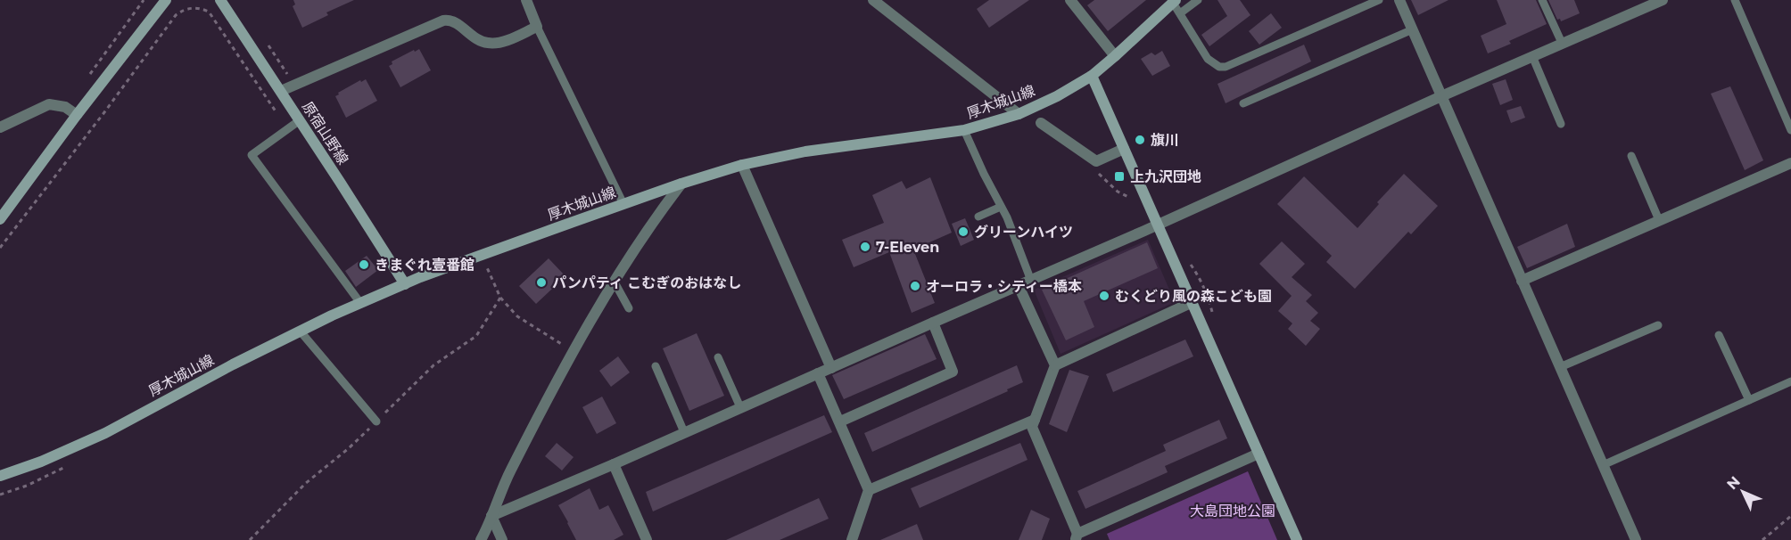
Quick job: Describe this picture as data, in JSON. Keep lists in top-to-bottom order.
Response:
{
  "streets": {
    "main road": ["厚木城山線", "原宿山野線"]
  },
  "crossings": [
    ["厚木城山線", "原宿山野線"]
  ],
  "parks": ["大島団地公園"],
  "places": {
    "other": [
      "旗川",
      "グリーンハイツ",
      "7-Eleven",
      "きまぐれ壹番館",
      "パンパティ こむぎのおはなし",
      "オーロラ・シティー橋本",
      "むくどり風の森こども園"
    ],
    "transit": ["上九沢団地"]
  },
  "north": "top left"
}
